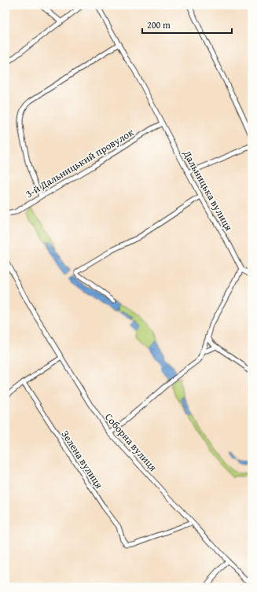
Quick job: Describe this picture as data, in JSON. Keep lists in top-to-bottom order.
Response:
{
  "streets": {
    "street": [
      "3-й Дальницький провулок",
      "Дальницька вулиця",
      "Соборна вулиця",
      "Зелена вулиця"
    ]
  },
  "crossings": [
    ["3-й Дальницький провулок", "Дальницька вулиця"],
    ["Соборна вулиця", "Зелена вулиця"]
  ],
  "scale_bar": "200 m"
}
